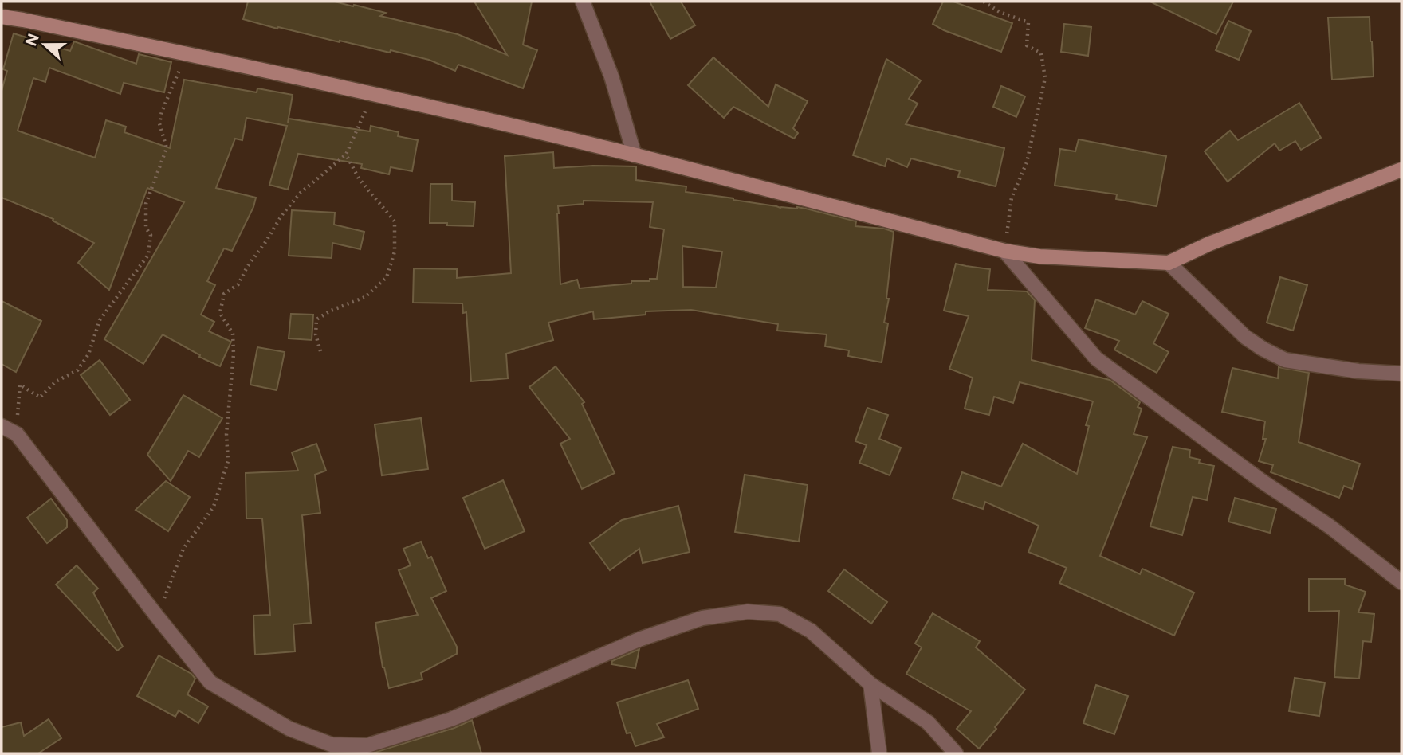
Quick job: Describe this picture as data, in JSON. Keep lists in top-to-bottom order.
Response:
{
  "north": "left"
}
